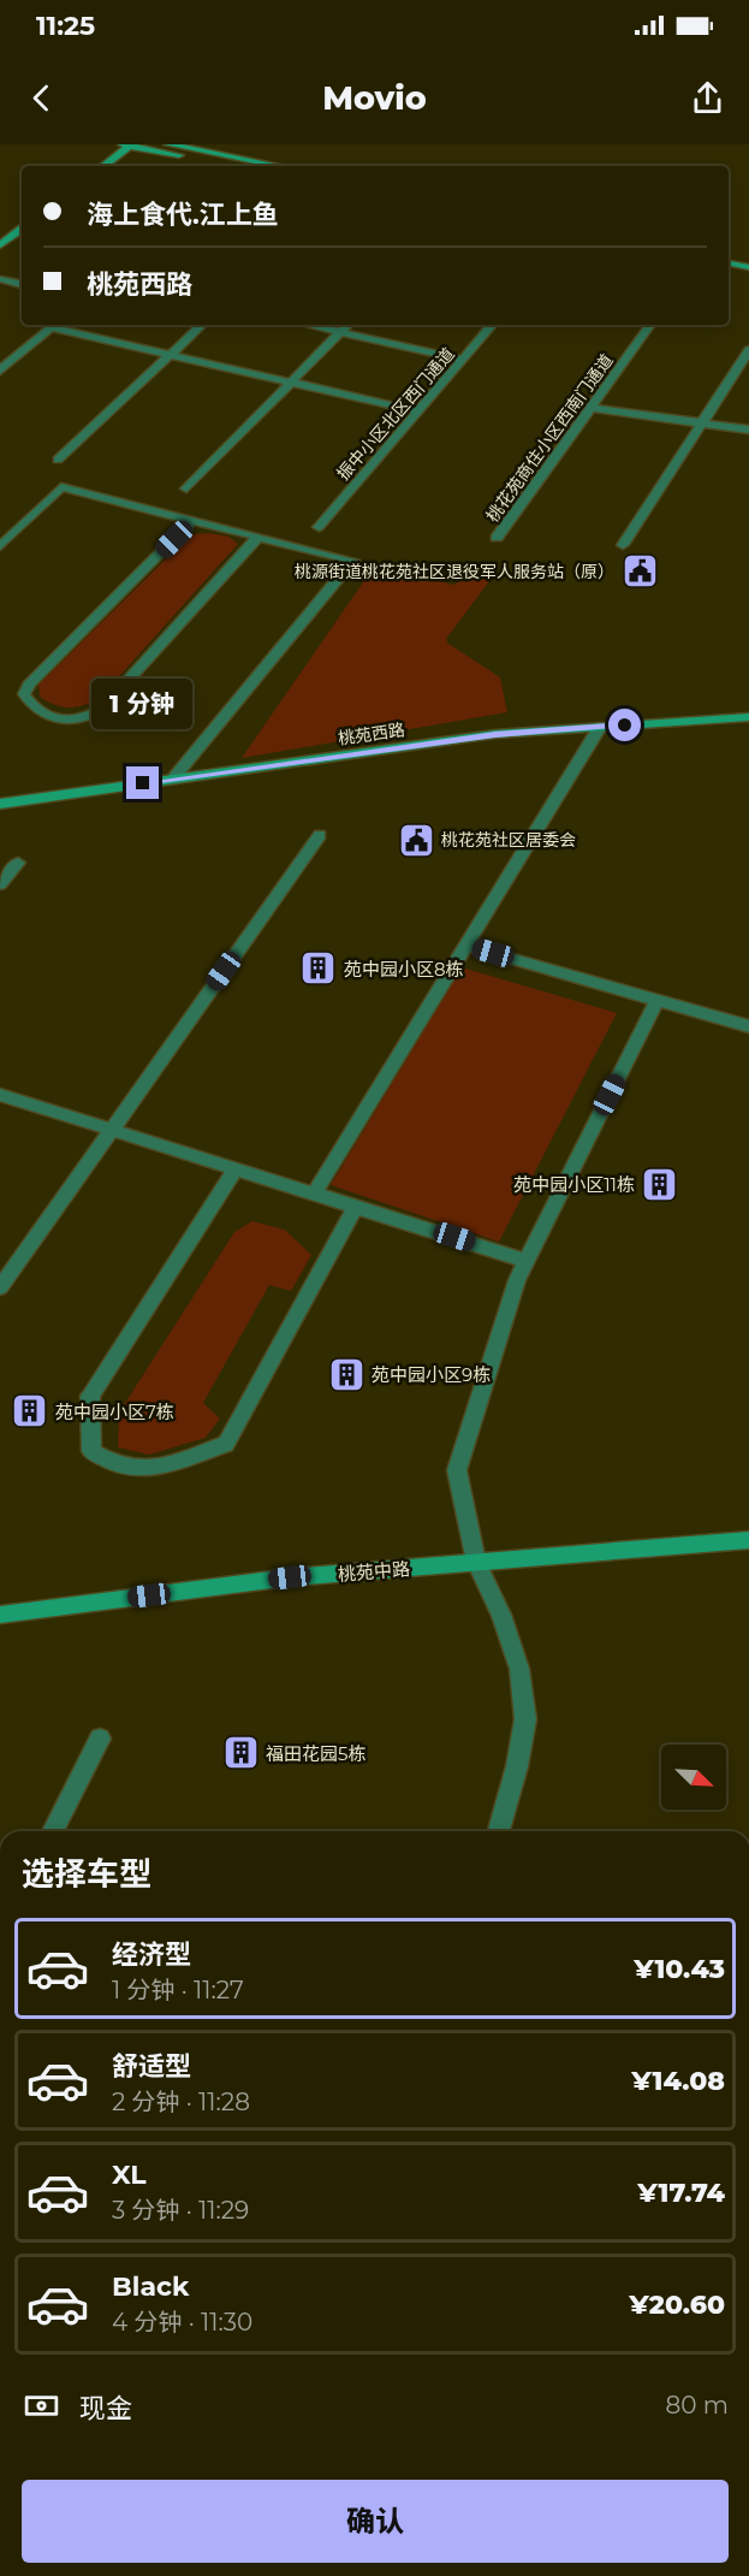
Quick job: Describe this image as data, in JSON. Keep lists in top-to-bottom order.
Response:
{
  "streets": {
    "street": [
      "振中小区北区西门通道",
      "桃花苑商住小区西南门通道",
      "桃苑西路",
      "桃苑中路"
    ]
  },
  "places": {
    "public building": ["桃源街道桃花苑社区退役军人服务站（原）", "桃花苑社区居委会"],
    "building": [
      "苑中园小区8栋",
      "苑中园小区11栋",
      "苑中园小区9栋",
      "苑中园小区7栋",
      "福田花园5栋"
    ]
  },
  "north": "bottom right",
  "page": {
    "status": "11:25",
    "header": "Movio",
    "banner": ["海上食代.江上鱼", "桃苑西路"],
    "bubble": "1 分钟",
    "heading": "选择车型",
    "list": [
      {
        "name": "经济型",
        "note": "1 分钟 · 11:27",
        "value": "¥10.43"
      },
      {
        "name": "舒适型",
        "note": "2 分钟 · 11:28",
        "value": "¥14.08"
      },
      {
        "name": "XL",
        "note": "3 分钟 · 11:29",
        "value": "¥17.74"
      },
      {
        "name": "Black",
        "note": "4 分钟 · 11:30",
        "value": "¥20.60"
      }
    ],
    "pay": ["现金", "80 m"],
    "buttons": "确认"
  }
}
